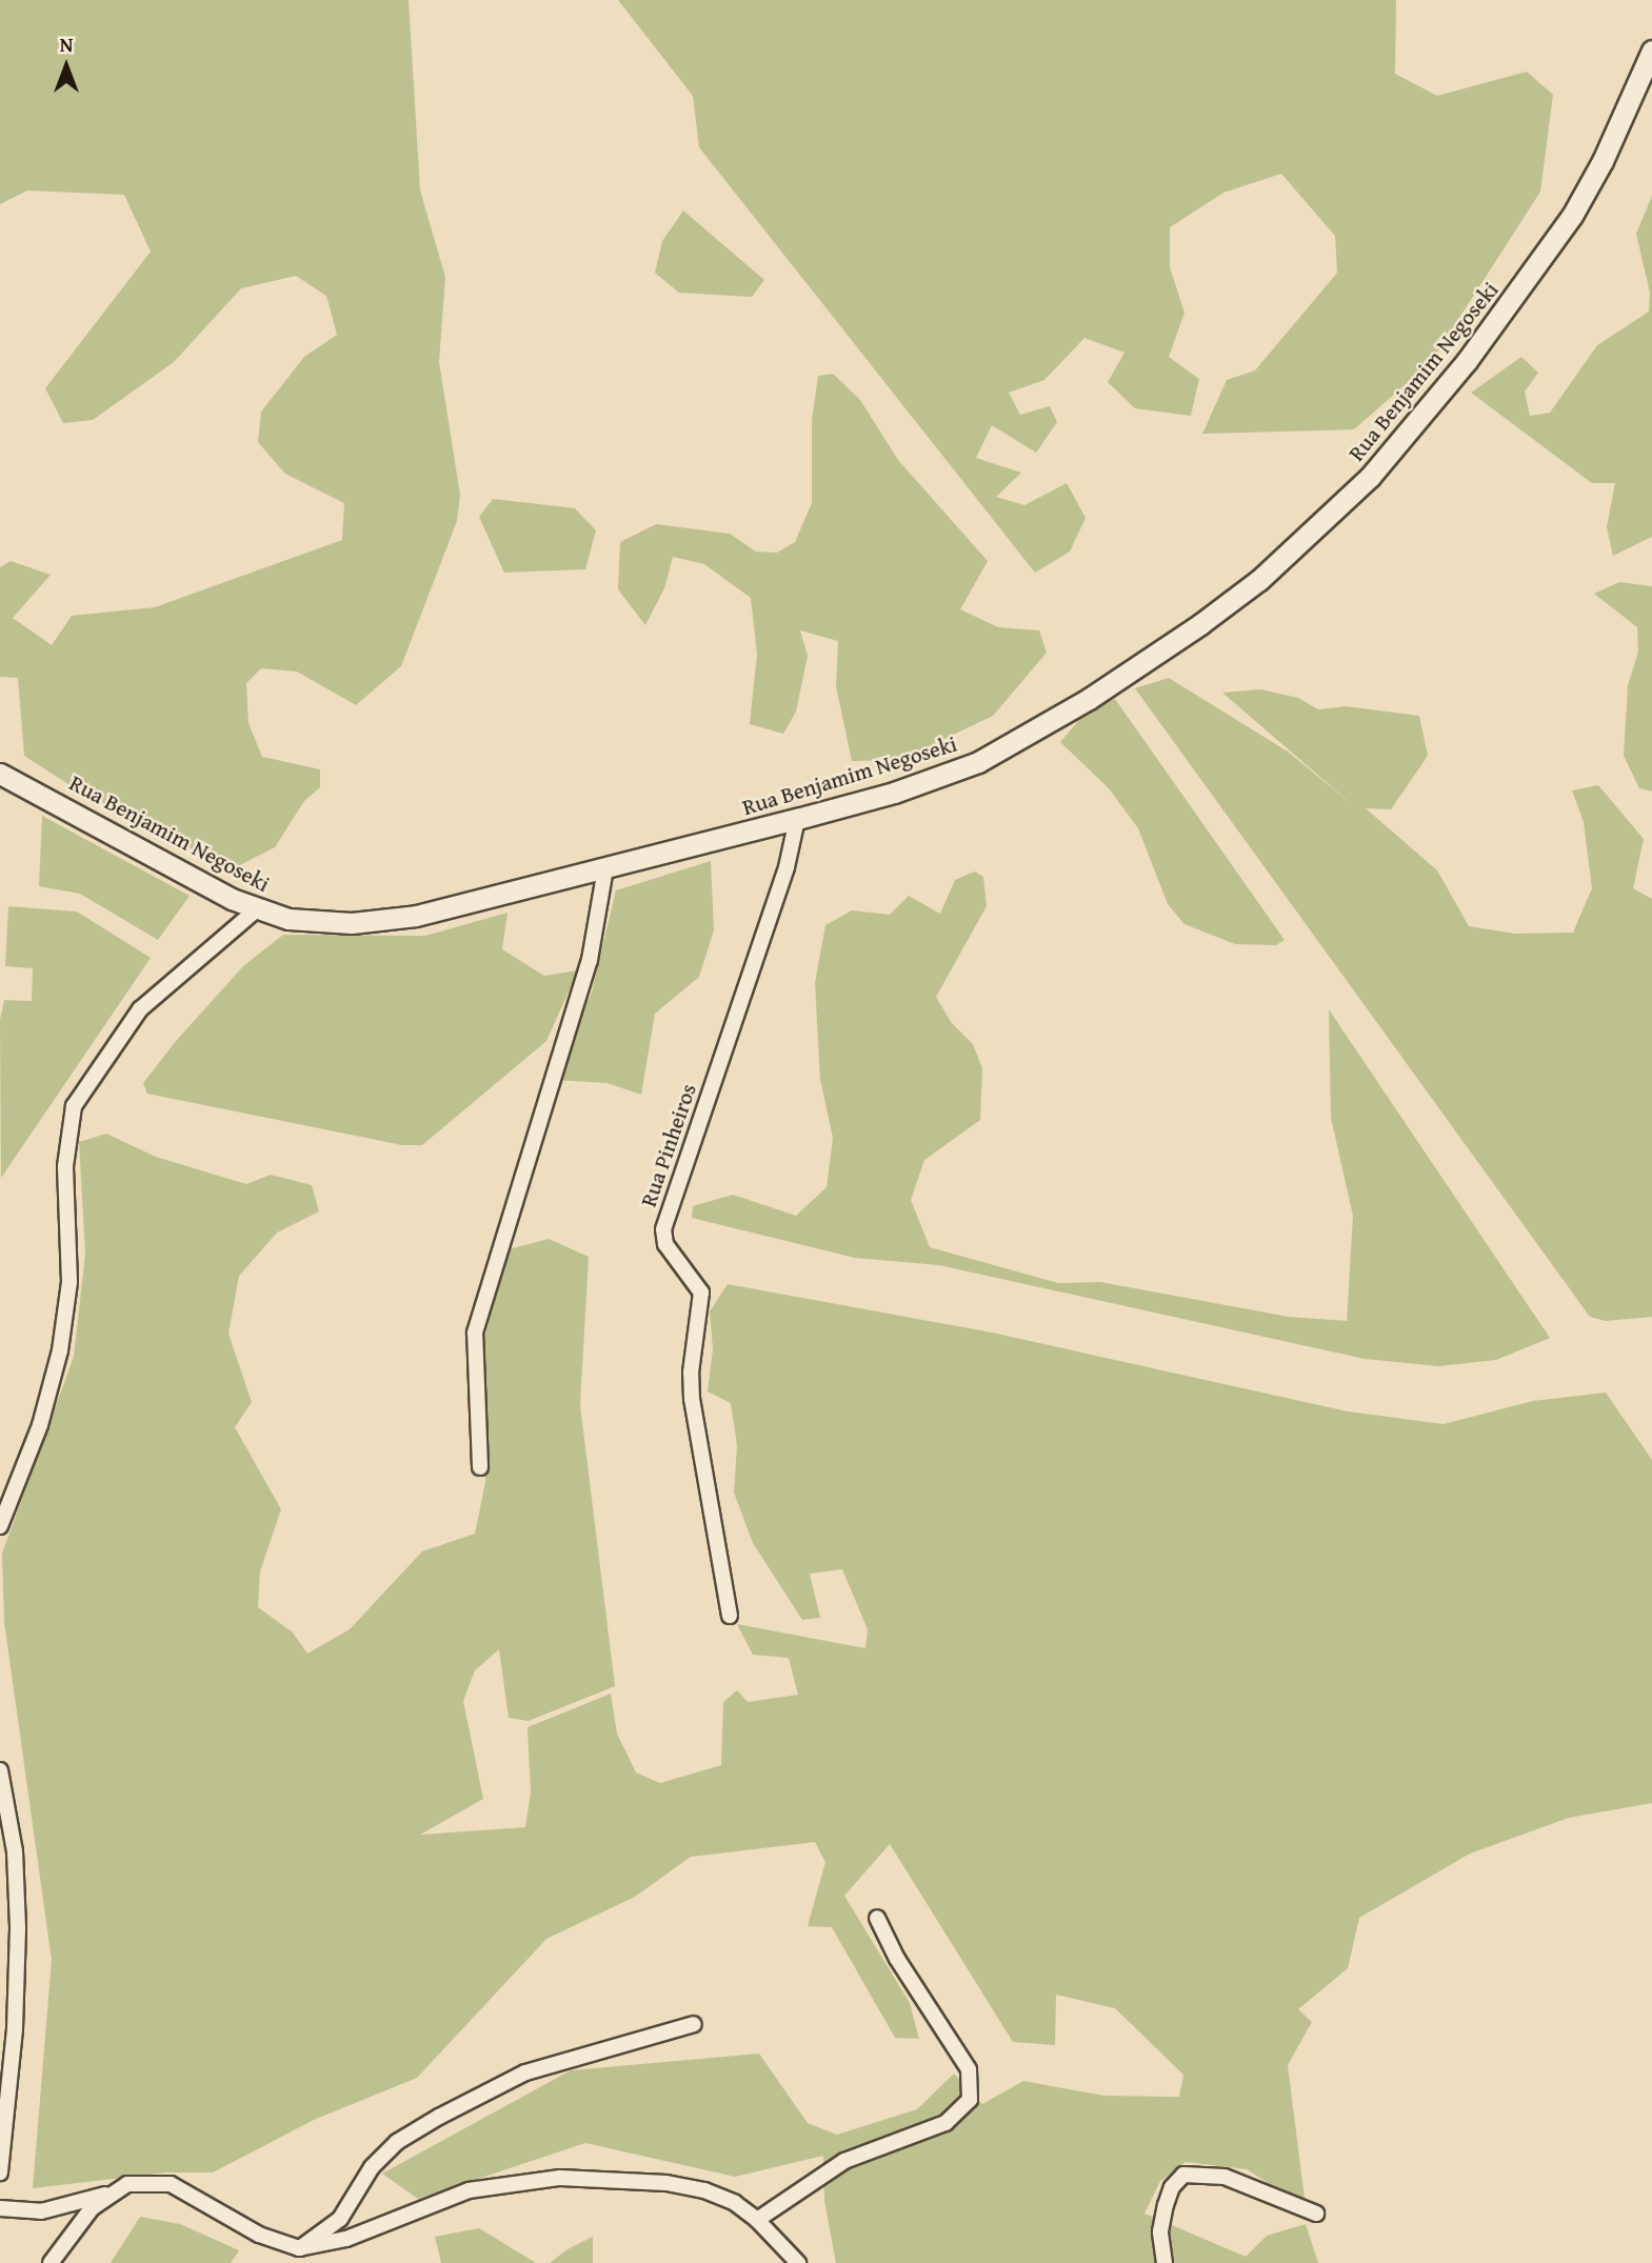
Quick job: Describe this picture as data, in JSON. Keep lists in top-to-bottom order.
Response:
{
  "streets": {
    "main road": ["Rua Benjamim Negoseki"],
    "street": ["Rua Pinheiros"]
  },
  "crossings": [
    ["Rua Benjamim Negoseki", "Rua Pinheiros"]
  ],
  "north": "top"
}
